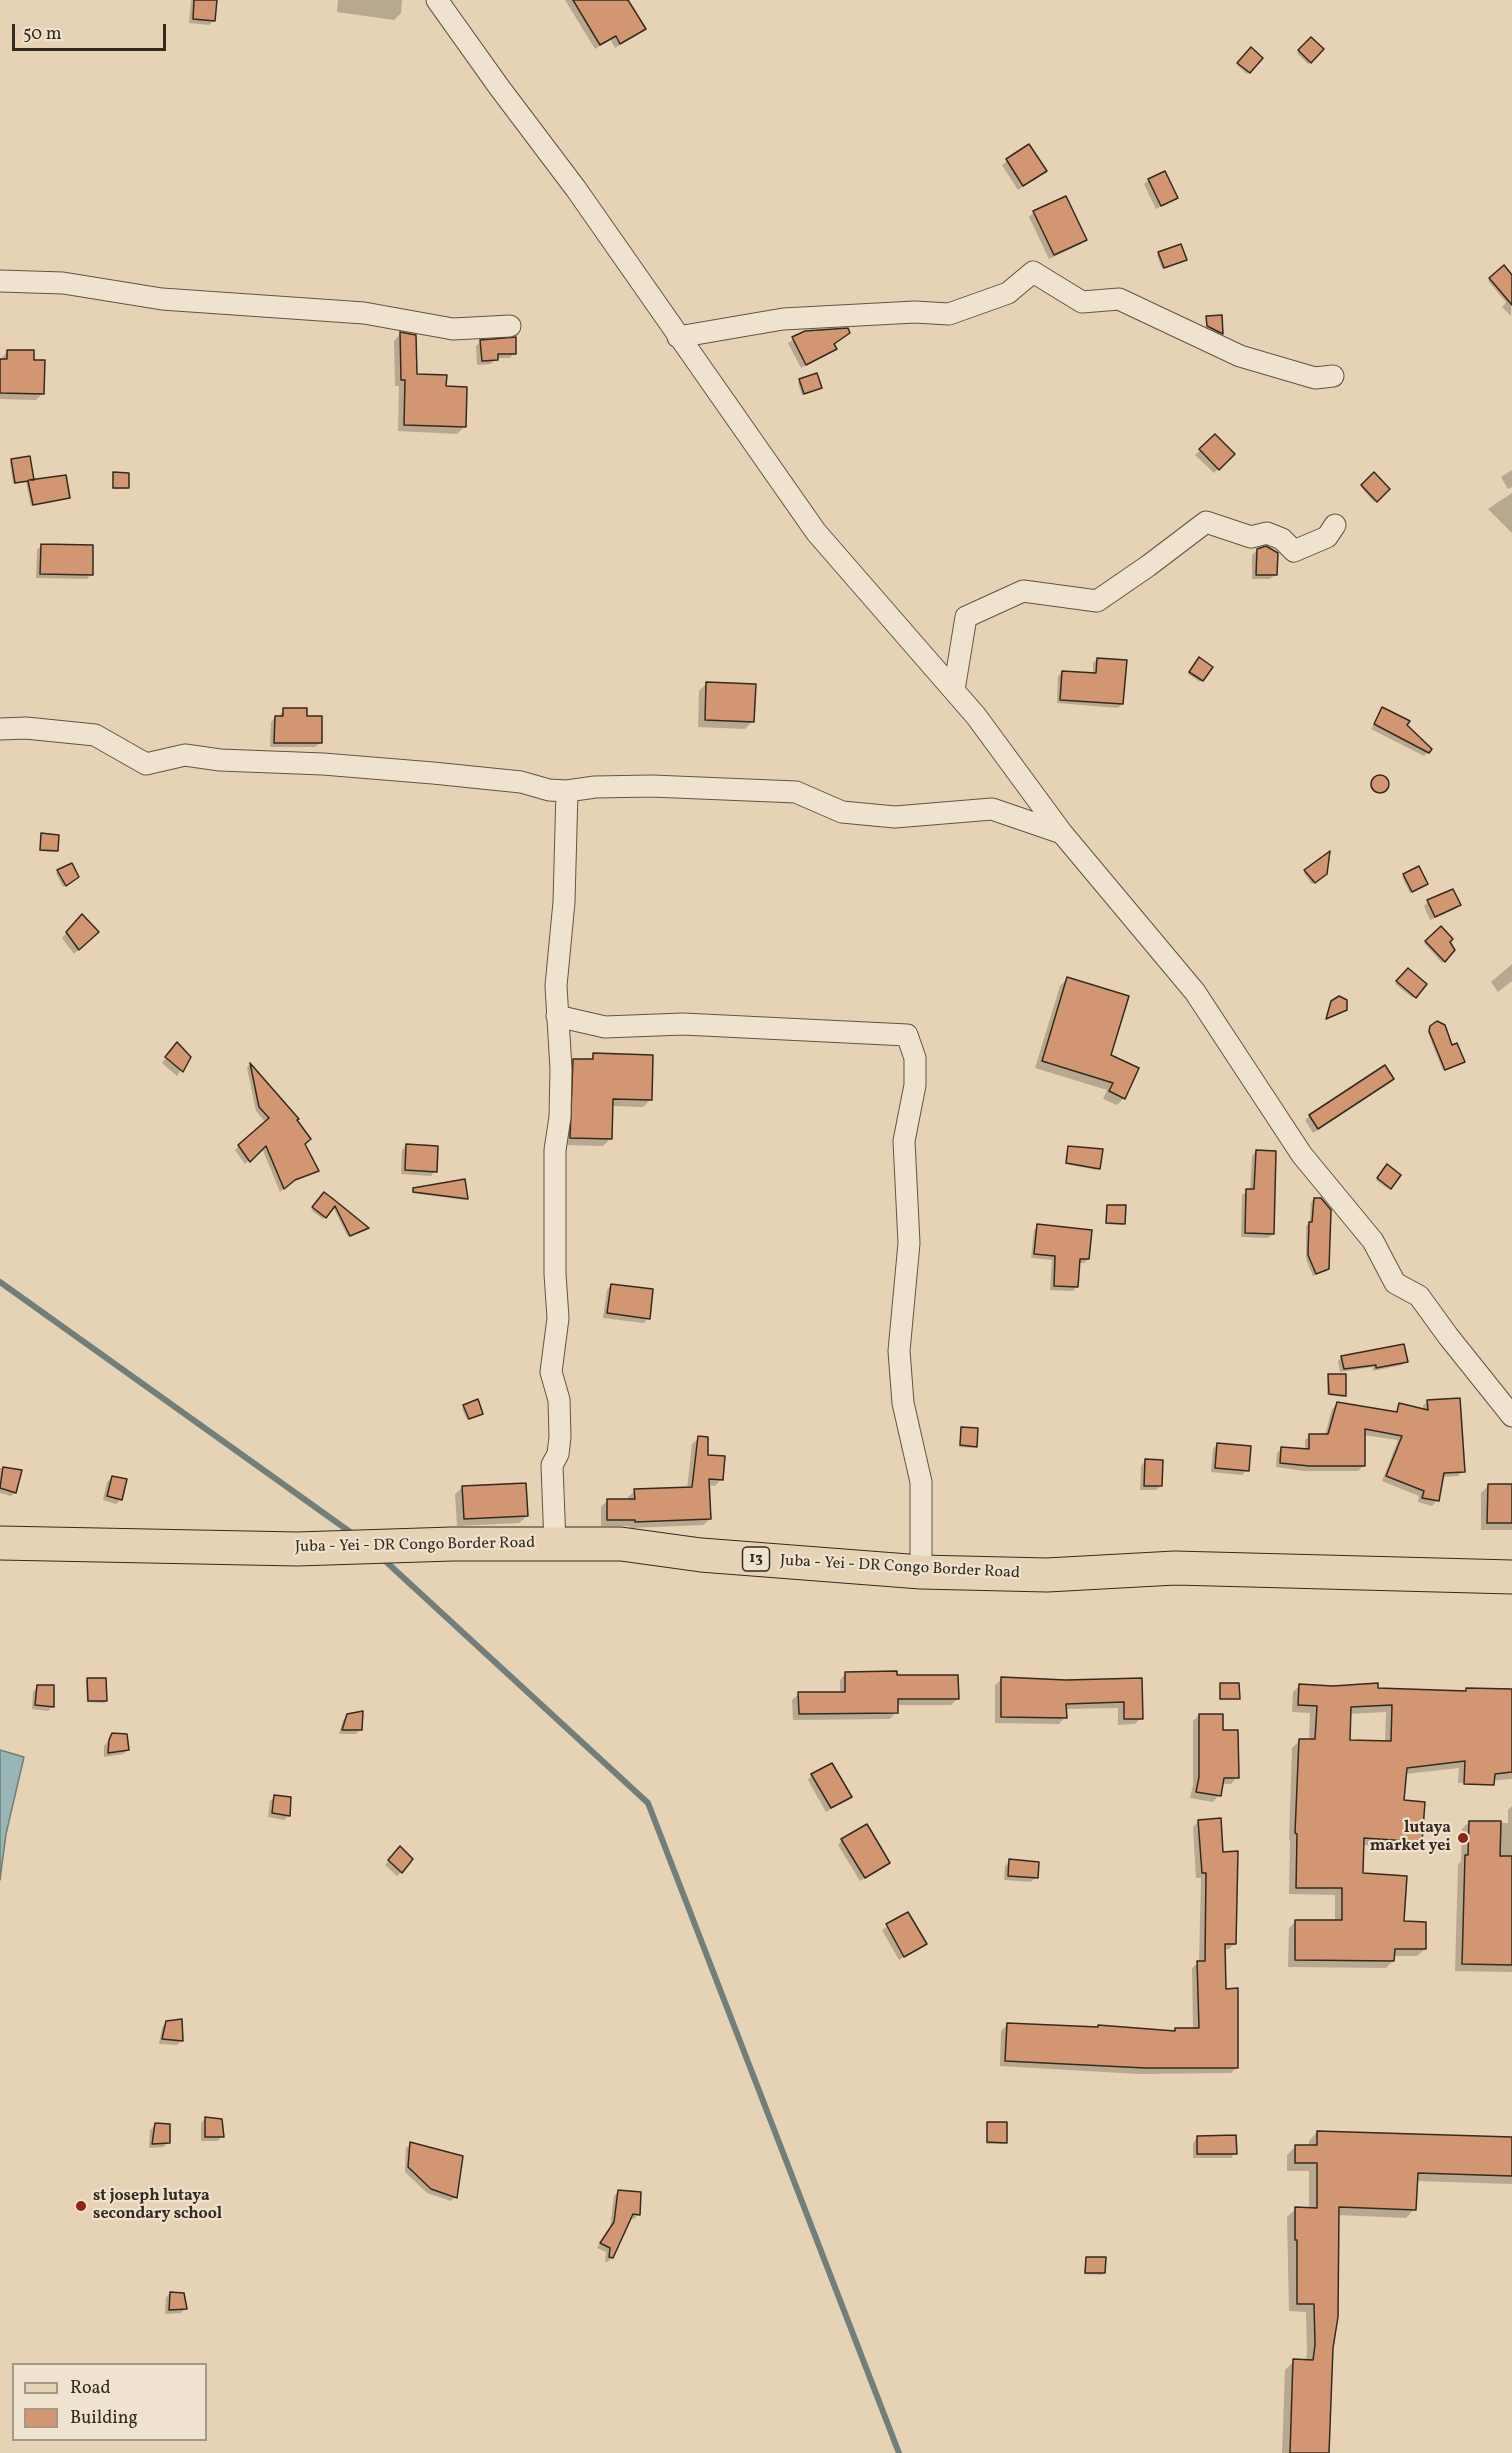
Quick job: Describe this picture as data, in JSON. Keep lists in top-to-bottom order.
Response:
{
  "streets": {
    "main road": ["Juba - Yei - DR Congo Border Road", "13"]
  },
  "places": ["lutaya market yei", "st joseph lutaya secondary school"],
  "legend": ["Road", "Building"],
  "scale_bar": "50 m"
}
